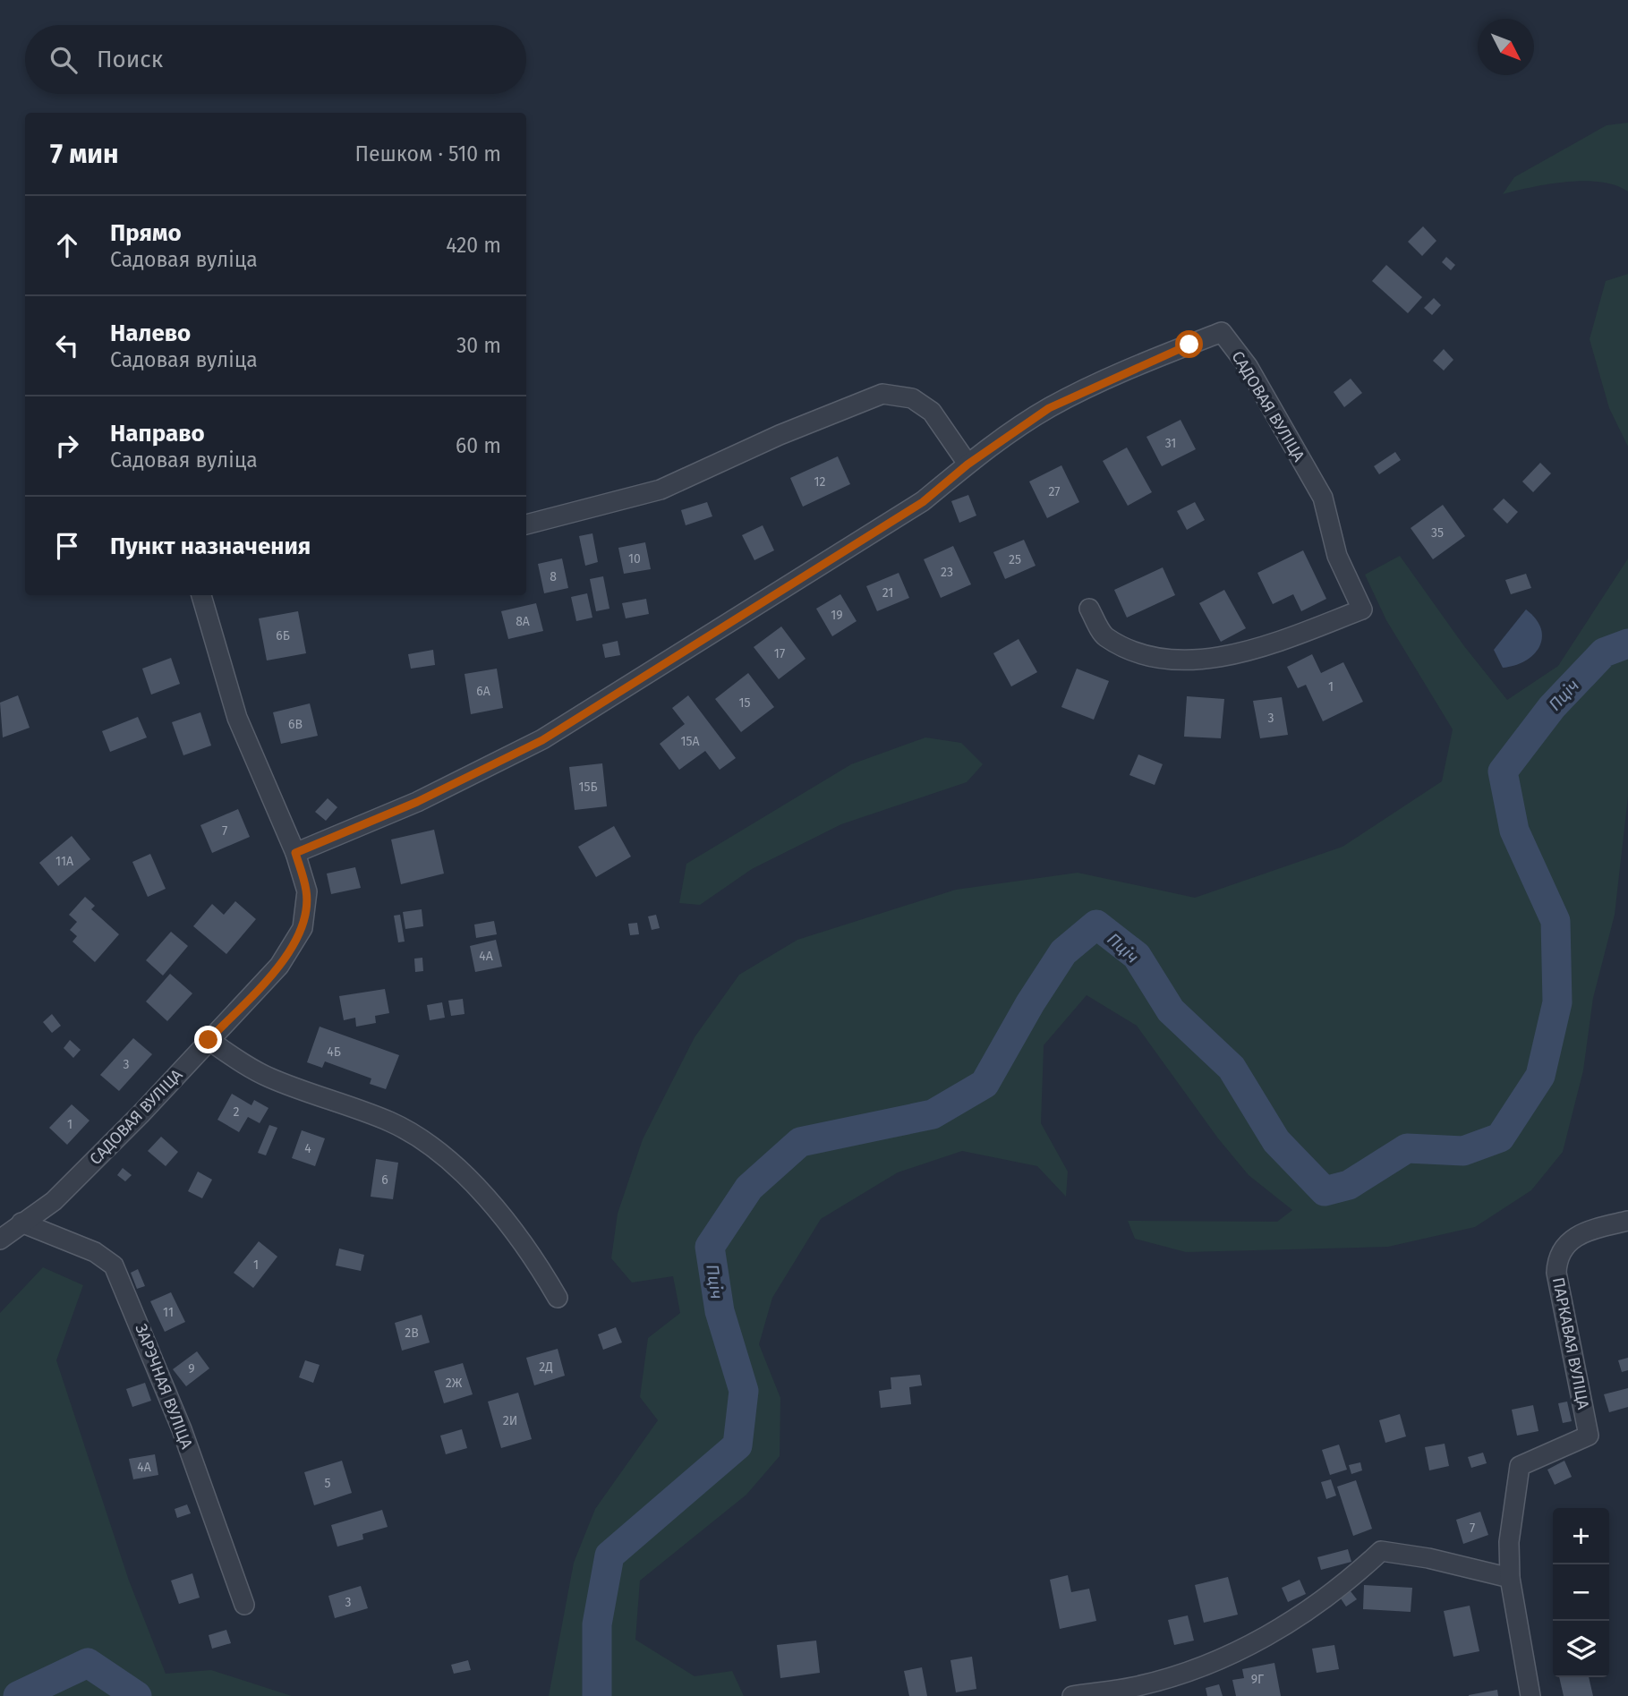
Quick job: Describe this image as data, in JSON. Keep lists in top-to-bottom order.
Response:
{
  "streets": {
    "street": ["САДОВАЯ ВУЛІЦА", "ПАРКАВАЯ ВУЛІЦА", "ЗАРЭЧНАЯ ВУЛІЦА"]
  },
  "crossings": [
    ["САДОВАЯ ВУЛІЦА", "ЗАРЭЧНАЯ ВУЛІЦА"]
  ],
  "water": ["Пціч"],
  "house_numbers": [
    "31",
    "12",
    "27",
    "35",
    "10",
    "25",
    "23",
    "8",
    "21",
    "19",
    "8А",
    "6Б",
    "17",
    "1",
    "6А",
    "15",
    "3",
    "6В",
    "15А",
    "15Б",
    "7",
    "11А",
    "4А",
    "4Б",
    "3",
    "2",
    "1",
    "4",
    "6",
    "1",
    "11",
    "2В",
    "2Д",
    "9",
    "2Ж",
    "2И",
    "4А",
    "5",
    "7",
    "3",
    "9Г"
  ],
  "north": "bottom right",
  "page": {
    "search": "Поиск",
    "heading": ["7 мин", "Пешком · 510 m"],
    "list": [
      ["Прямо", "Садовая вуліца", "420 m"],
      ["Налево", "Садовая вуліца", "30 m"],
      ["Направо", "Садовая вуліца", "60 m"],
      "Пункт назначения"
    ],
    "map_buttons": ["+", "−"]
  }
}
